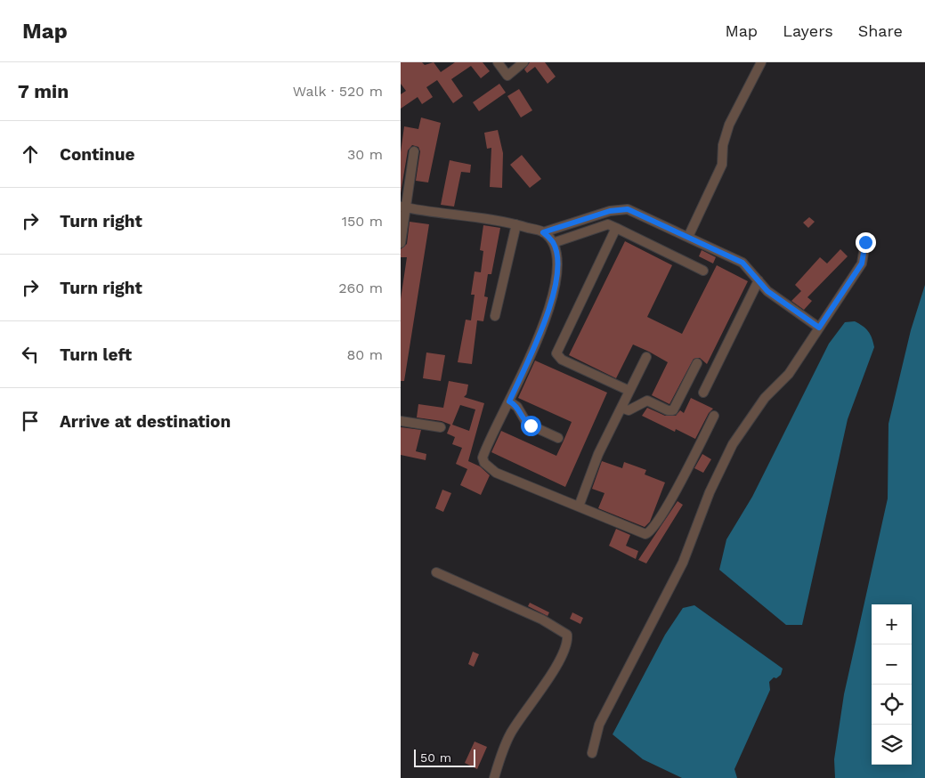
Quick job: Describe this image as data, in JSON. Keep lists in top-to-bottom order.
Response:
{
  "scale_bar": "50 m",
  "page": {
    "header": "Map",
    "nav": ["Map", "Layers", "Share"],
    "heading": ["7 min", "Walk · 520 m"],
    "list": [
      ["Continue", "30 m"],
      ["Turn right", "150 m"],
      ["Turn right", "260 m"],
      ["Turn left", "80 m"],
      "Arrive at destination"
    ],
    "map_buttons": ["+", "−"],
    "scale": "50 m"
  }
}
